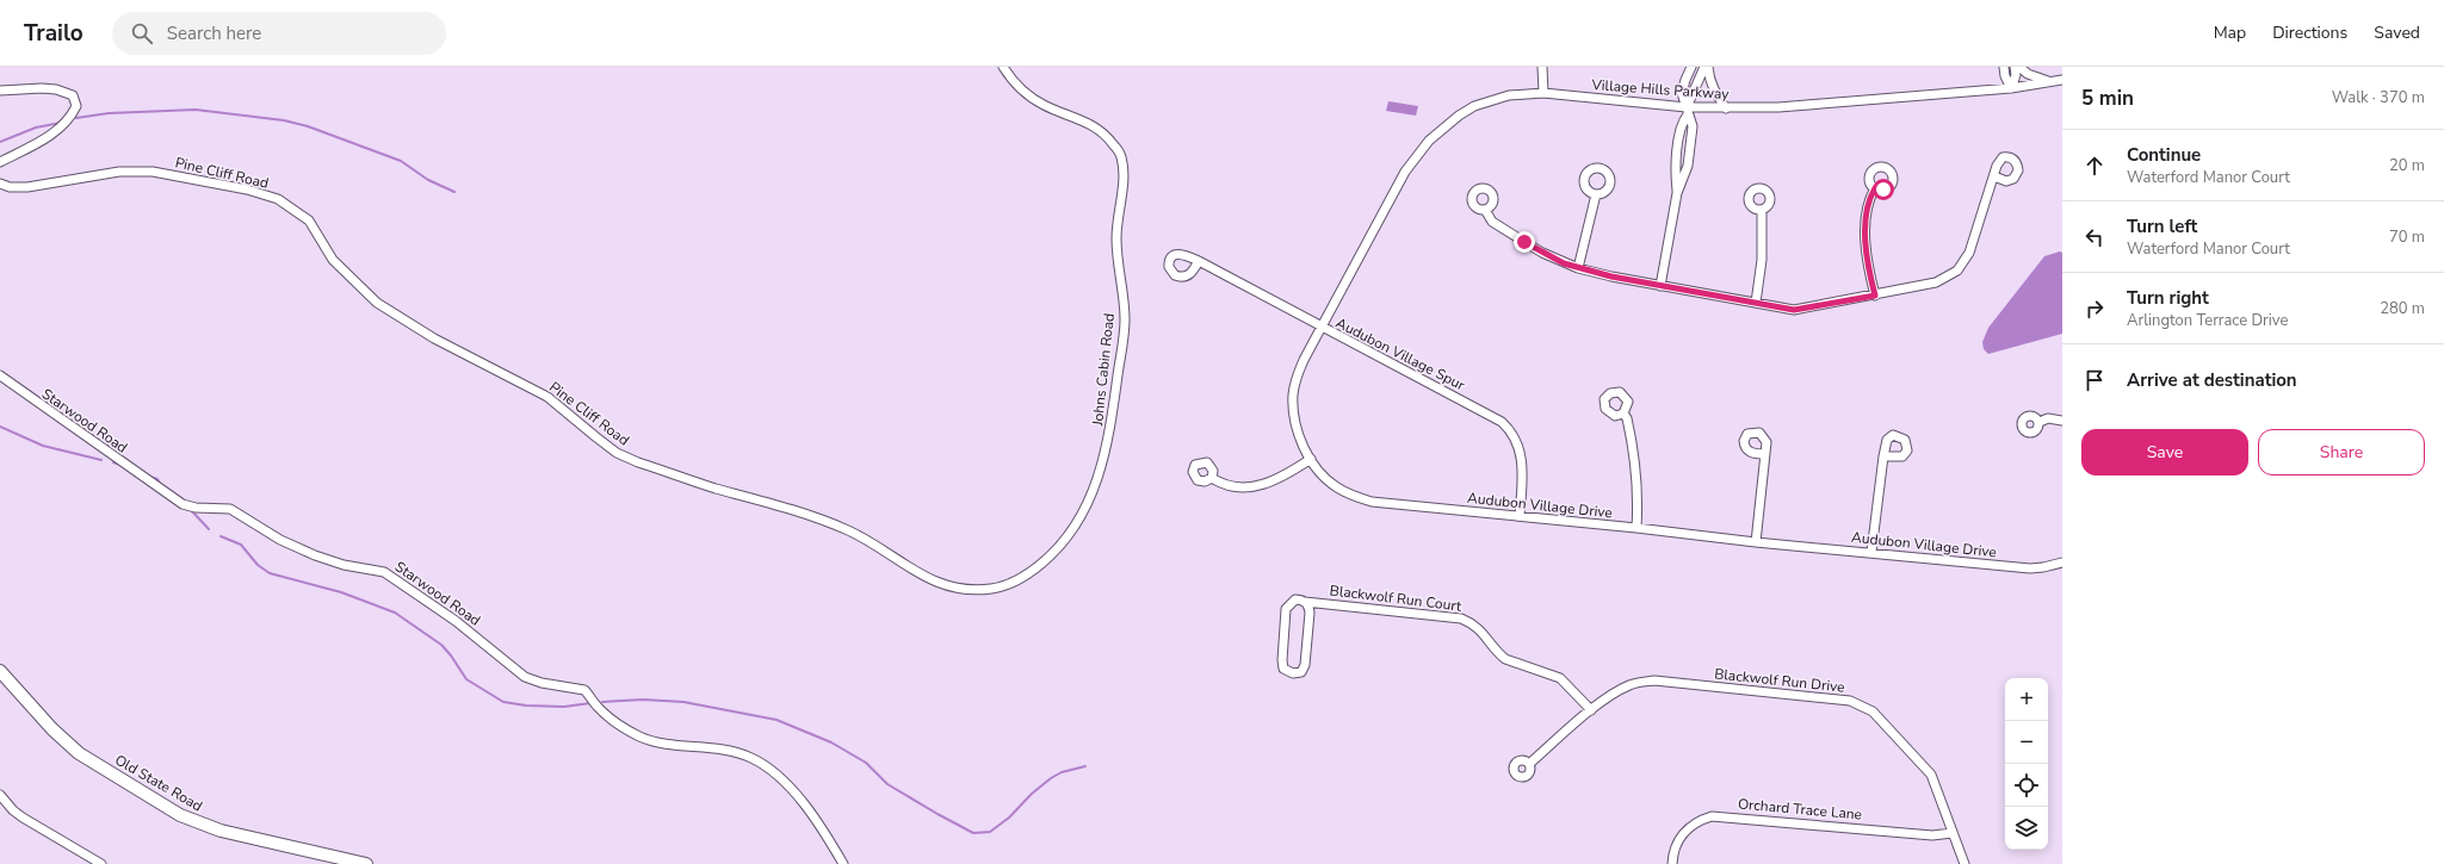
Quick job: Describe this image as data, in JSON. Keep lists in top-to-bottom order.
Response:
{
  "streets": {
    "street": [
      "Village Hills Parkway",
      "Pine Cliff Road",
      "Audubon Village Spur",
      "Johns Cabin Road",
      "Starwood Road",
      "Audubon Village Drive",
      "Blackwolf Run Court",
      "Blackwolf Run Drive",
      "Old State Road",
      "Orchard Trace Lane"
    ]
  },
  "crossings": [
    ["Village Hills Parkway", "Audubon Village Drive"],
    ["Pine Cliff Road", "Johns Cabin Road"],
    ["Audubon Village Spur", "Audubon Village Drive"],
    ["Blackwolf Run Court", "Blackwolf Run Drive"],
    ["Blackwolf Run Drive", "Orchard Trace Lane"]
  ],
  "page": {
    "header": "Trailo",
    "search": "Search here",
    "nav": ["Map", "Directions", "Saved"],
    "heading": ["5 min", "Walk · 370 m"],
    "list": [
      ["Continue", "Waterford Manor Court", "20 m"],
      ["Turn left", "Waterford Manor Court", "70 m"],
      ["Turn right", "Arlington Terrace Drive", "280 m"],
      "Arrive at destination"
    ],
    "buttons": ["Save", "Share"],
    "map_buttons": ["+", "−"]
  }
}
